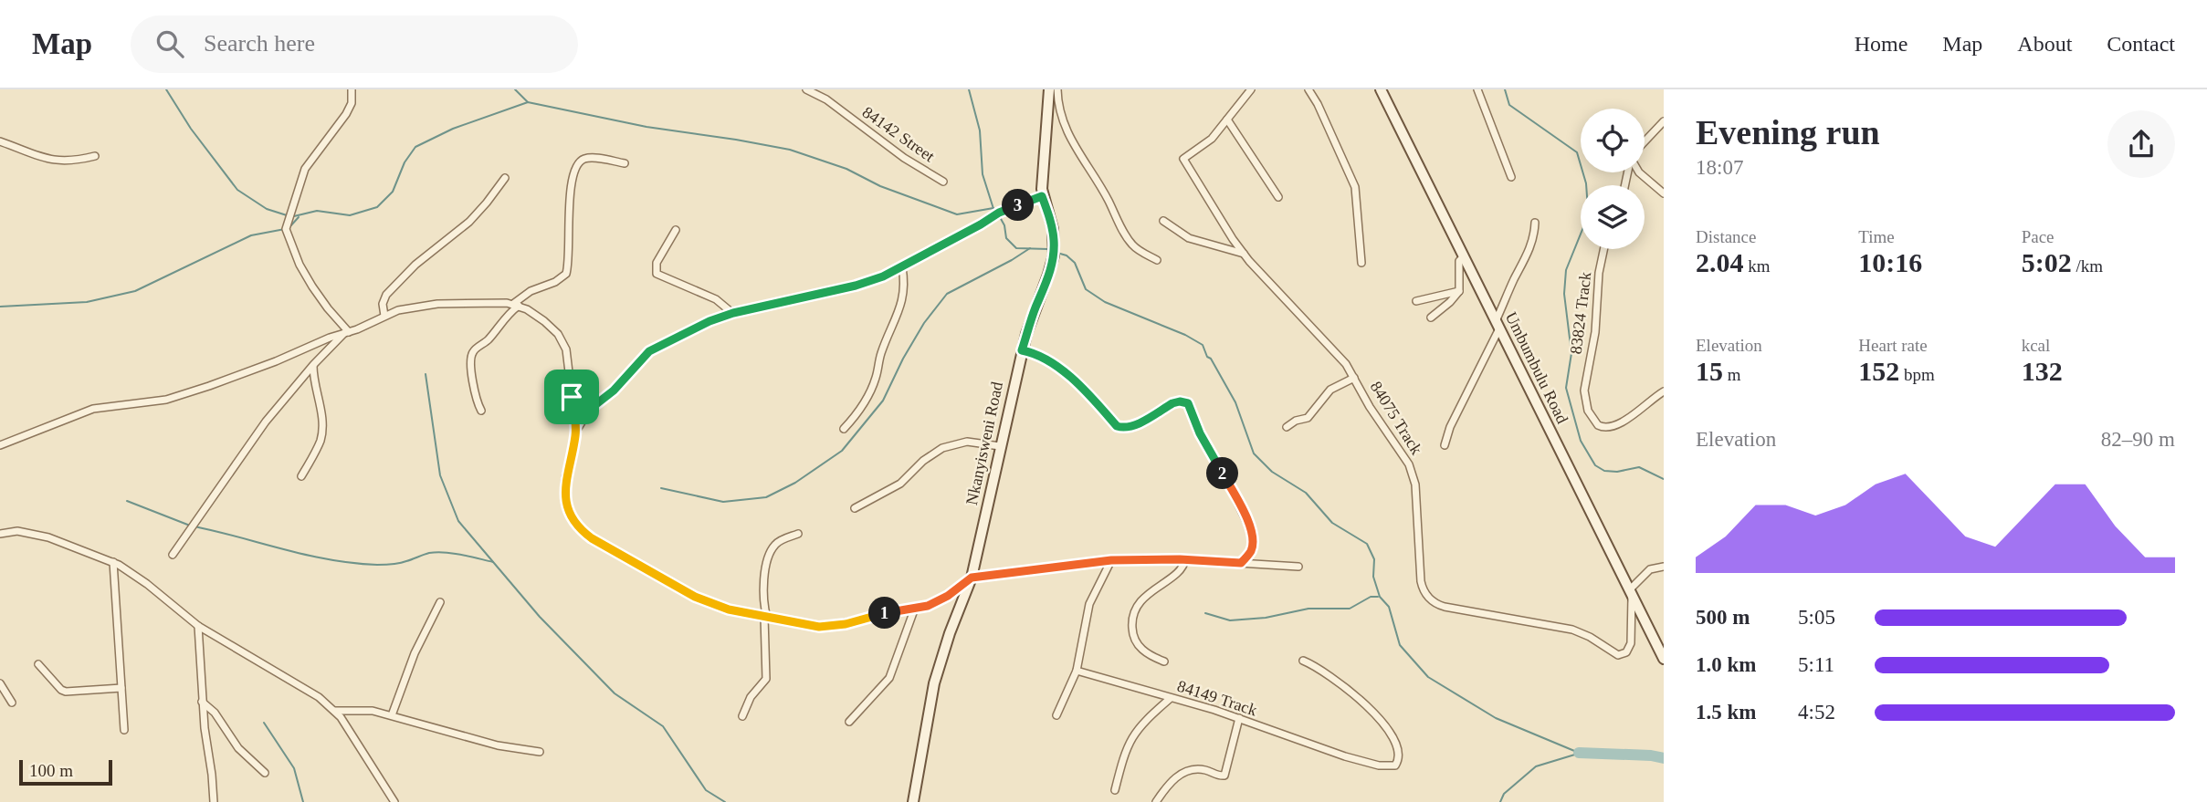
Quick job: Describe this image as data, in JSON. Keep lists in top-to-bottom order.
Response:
{
  "streets": {
    "street": [
      "84142 Street",
      "83824 Track",
      "Umbumbulu Road",
      "84075 Track",
      "Nkanyisweni Road",
      "84149 Track"
    ]
  },
  "crossings": [
    ["Umbumbulu Road", "84075 Track"]
  ],
  "scale_bar": "100 m",
  "page": {
    "header": "Map",
    "search": "Search here",
    "nav": [
      "Home",
      "Map",
      "About",
      "Contact"
    ],
    "heading": ["Evening run", "18:07"],
    "pins": ["3", "2", "1"],
    "stats": [
      ["Distance", "2.04 km"],
      ["Time", "10:16"],
      ["Pace", "5:02 /km"],
      ["Elevation", "15 m"],
      ["Heart rate", "152 bpm"],
      ["kcal", "132"]
    ],
    "chart": ["Elevation", "82–90 m"],
    "list": [
      {
        "name": "500 m",
        "note": "5:05"
      },
      {
        "name": "1.0 km",
        "note": "5:11"
      },
      {
        "name": "1.5 km",
        "note": "4:52"
      }
    ],
    "scale": "100 m"
  }
}
